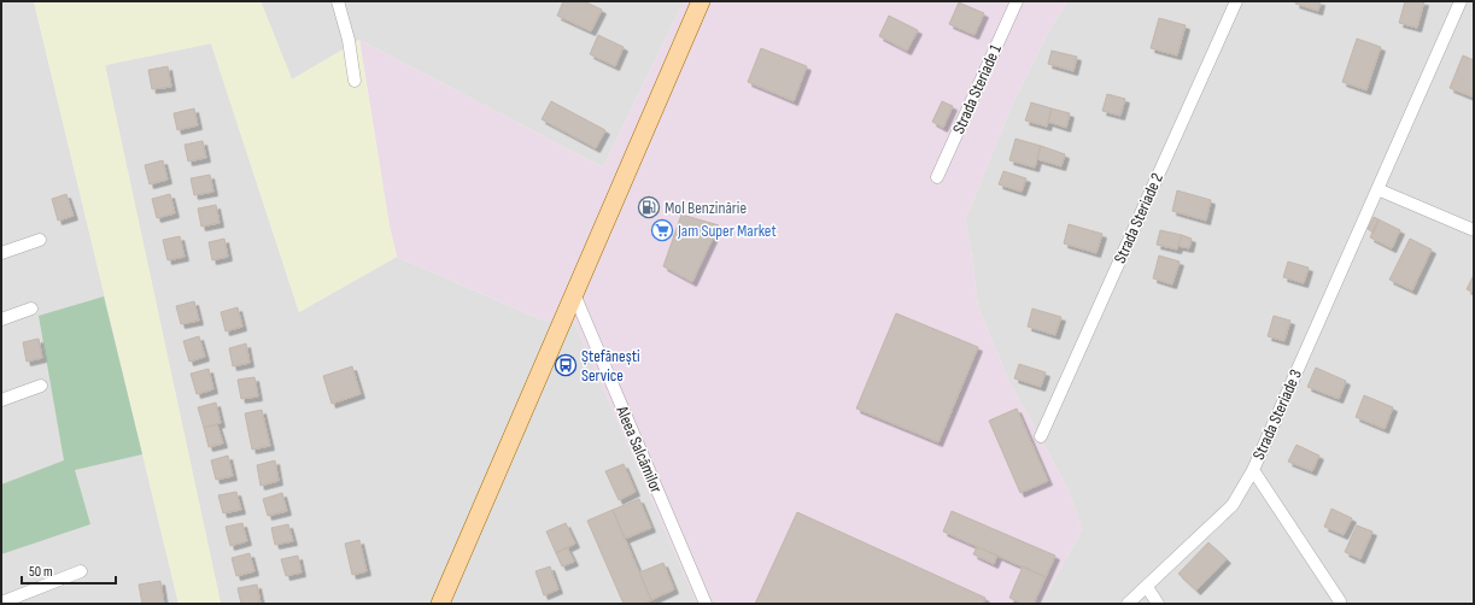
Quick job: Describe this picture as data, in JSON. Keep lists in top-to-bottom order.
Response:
{
  "streets": {
    "street": [
      "Strada Steriade 1",
      "Strada Steriade 2",
      "Strada Steriade 3",
      "Aleea Salcâmilor"
    ]
  },
  "places": {
    "fuel station": ["Mol Benzinărie"],
    "supermarket": ["Jam Super Market"],
    "bus stop": ["Ștefănești Service"]
  },
  "scale_bar": "50 m"
}
